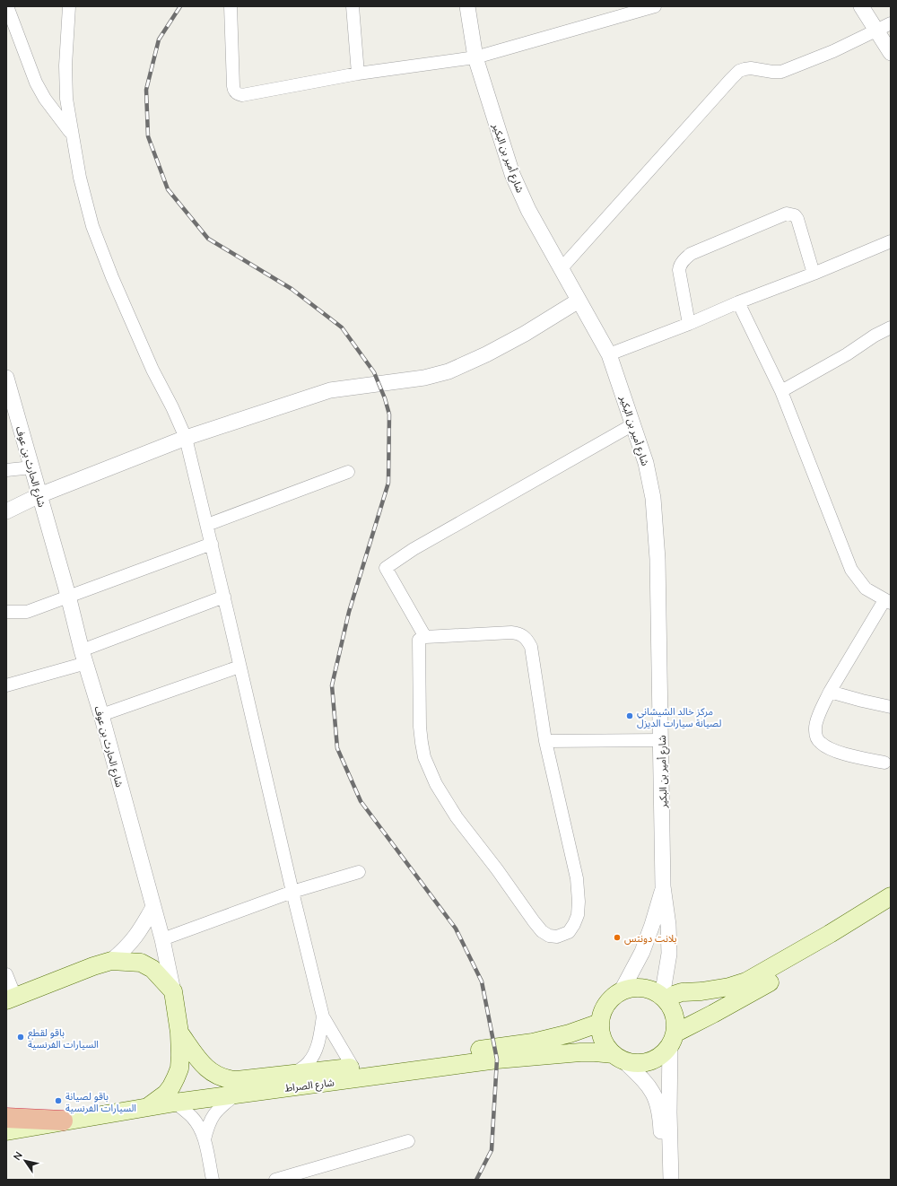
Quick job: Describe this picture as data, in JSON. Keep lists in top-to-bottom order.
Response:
{
  "streets": {
    "main road": ["شارع الحارث بن عوف", "شارع الصراط"],
    "street": ["شارع أمير بن البكير"]
  },
  "crossings": [
    ["شارع أمير بن البكير", "شارع الصراط"],
    ["شارع الحارث بن عوف", "شارع الصراط"]
  ],
  "places": [
    "مركز خالد الشيشاني لصيانة سيارات الديزل",
    "بلانت دونتس",
    "باقو لقطع السيارات الفرنسية",
    "باقو لصيانة السيارات الفرنسية"
  ],
  "north": "top left"
}
